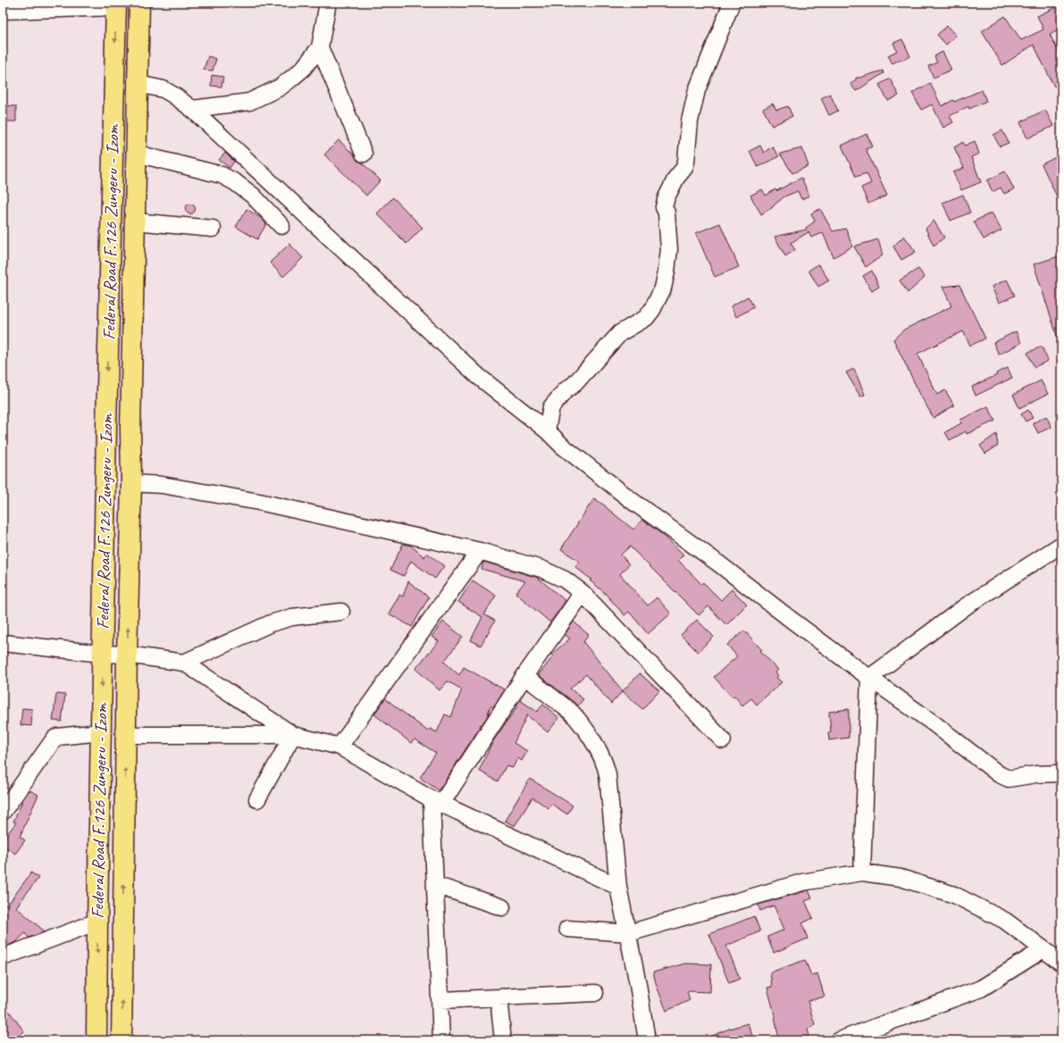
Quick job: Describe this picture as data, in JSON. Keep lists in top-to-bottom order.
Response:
{
  "streets": {
    "main road": ["Federal Road F.126 Zungeru - Izom"]
  }
}
